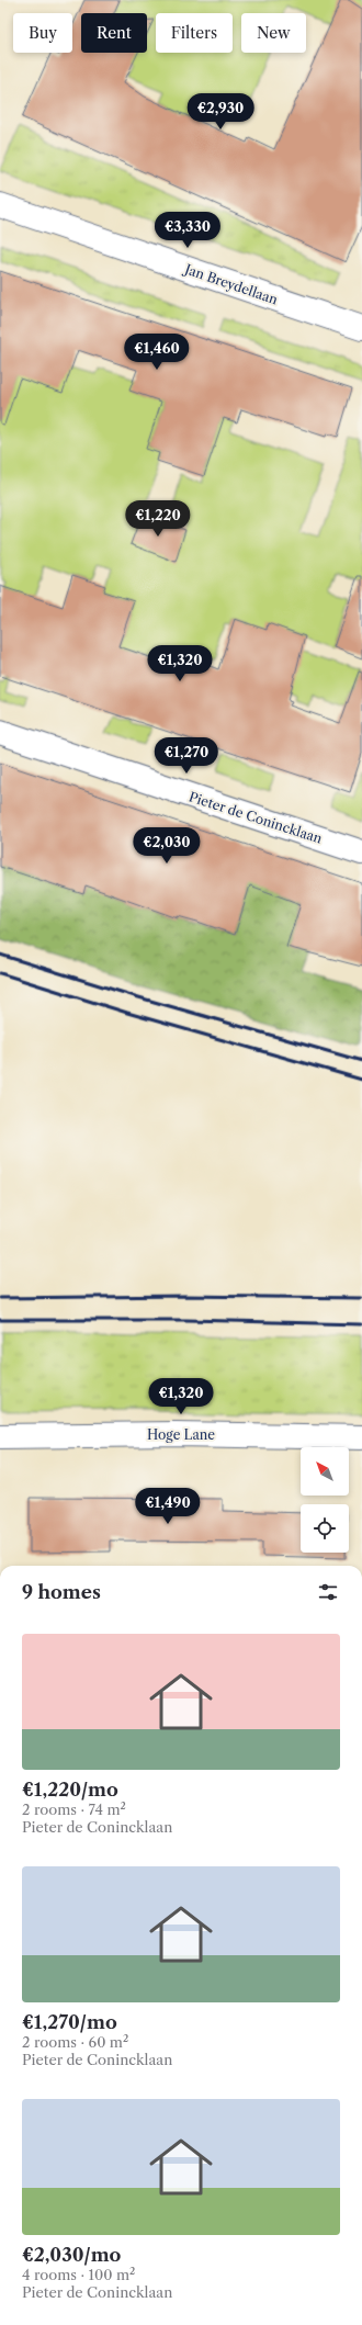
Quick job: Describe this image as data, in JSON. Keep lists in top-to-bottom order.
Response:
{
  "streets": {
    "street": ["Jan Breydellaan", "Pieter de Conincklaan", "Hoge Lane"]
  },
  "north": "top left",
  "page": {
    "chip": [
      "Buy",
      "Rent",
      "Filters",
      "New"
    ],
    "price": [
      "€2,930",
      "€3,330",
      "€1,460",
      "€1,220",
      "€1,320",
      "€1,270",
      "€2,030",
      "€1,320",
      "€1,490"
    ],
    "heading": "9 homes",
    "list": [
      {
        "name": "€1,220/mo",
        "note": "2 rooms · 74 m² · Pieter de Conincklaan"
      },
      {
        "name": "€1,270/mo",
        "note": "2 rooms · 60 m² · Pieter de Conincklaan"
      },
      {
        "name": "€2,030/mo",
        "note": "4 rooms · 100 m² · Pieter de Conincklaan"
      }
    ]
  }
}
